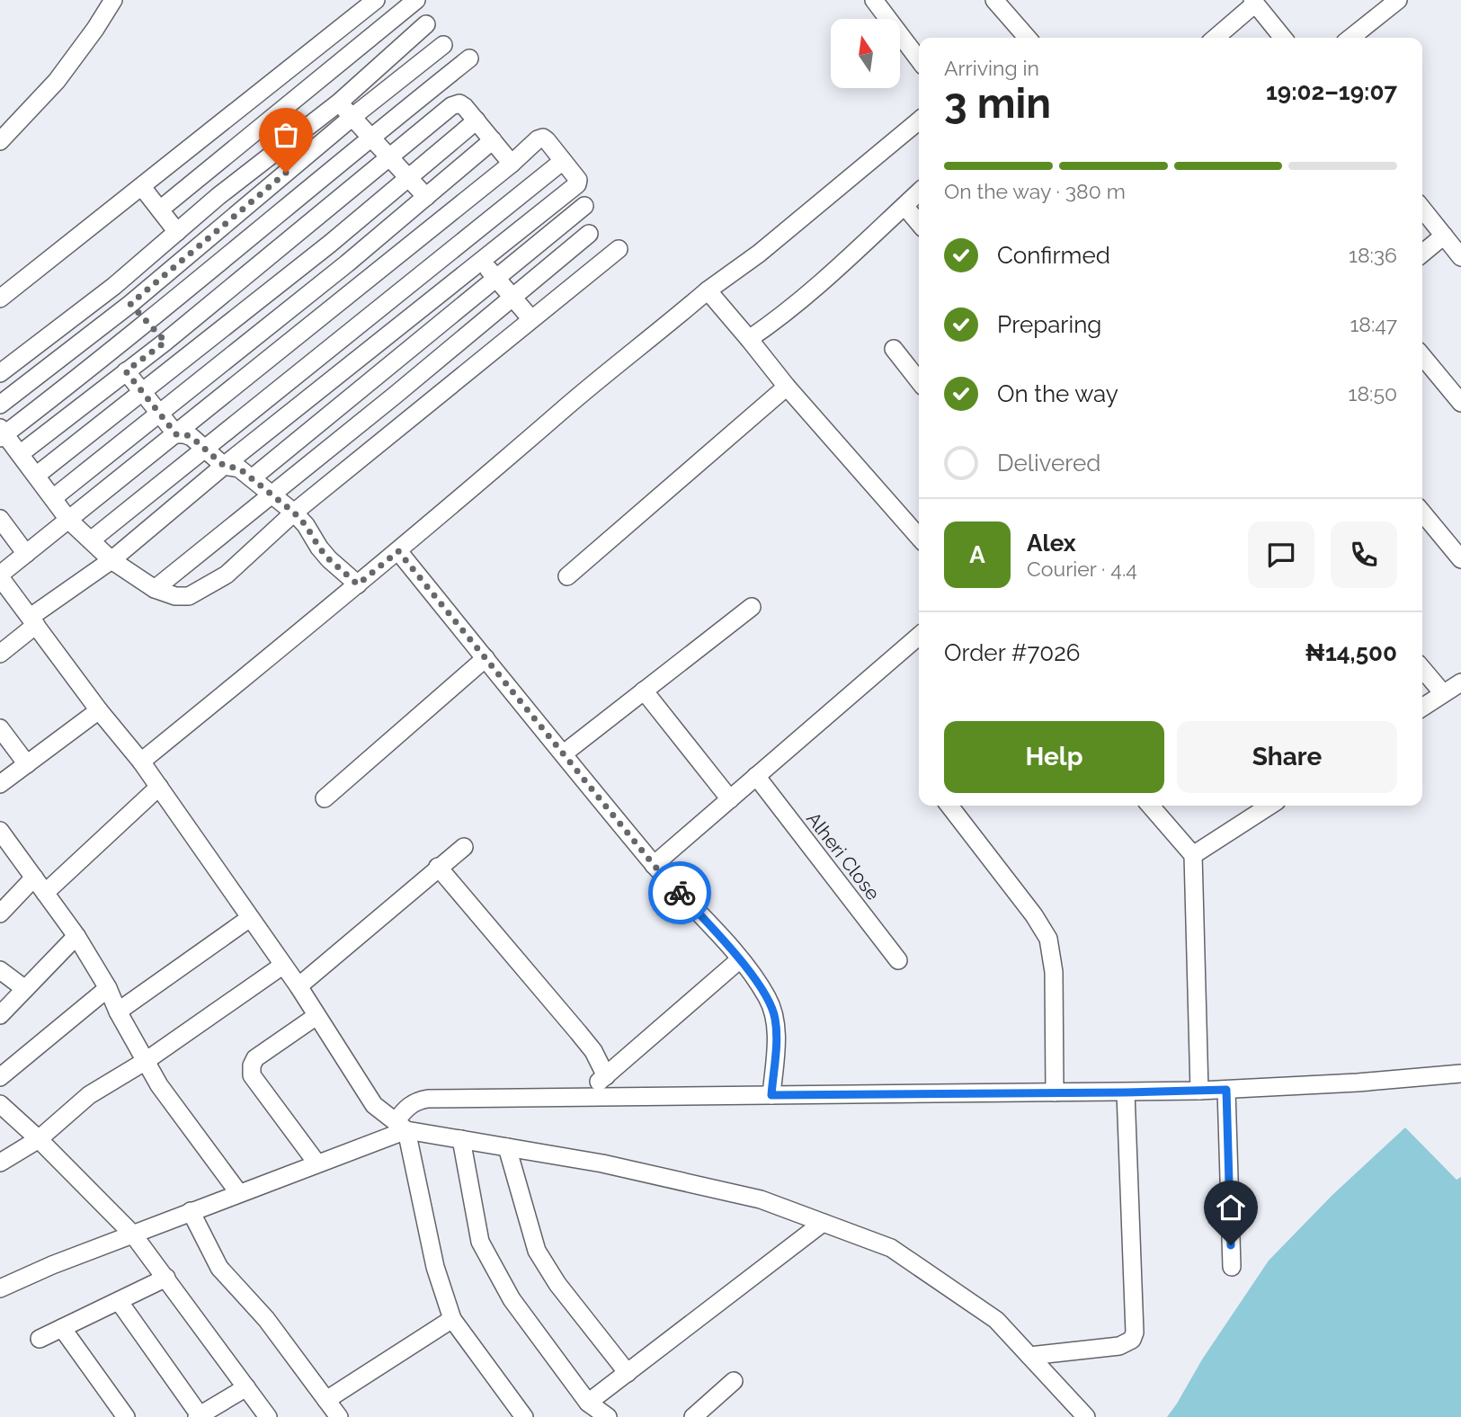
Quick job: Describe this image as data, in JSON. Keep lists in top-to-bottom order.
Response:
{
  "streets": {
    "street": ["Alheri Close"]
  },
  "north": "top",
  "page": {
    "heading": ["3 min", "Arriving in", "19:02–19:07"],
    "panel": [
      "Alex",
      "Courier · 4.4",
      "Order #7026",
      "₦14,500"
    ],
    "bar": "On the way · 380 m",
    "list": [
      ["Confirmed", "18:36"],
      ["Preparing", "18:47"],
      ["On the way", "18:50"],
      "Delivered"
    ],
    "round": "A",
    "buttons": ["Help", "Share"]
  }
}
